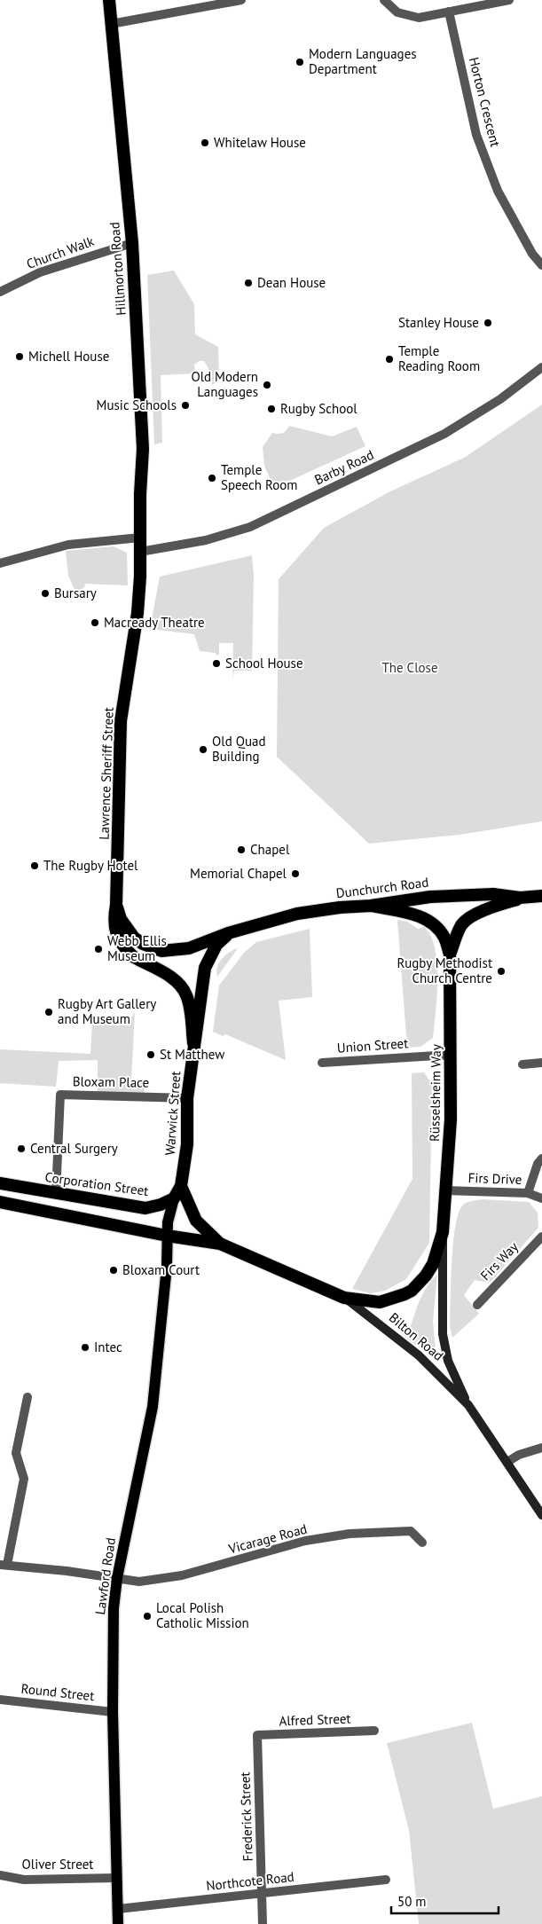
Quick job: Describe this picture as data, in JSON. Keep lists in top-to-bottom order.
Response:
{
  "streets": {
    "highway": [
      "Hillmorton Road",
      "Lawrence Sheriff Street",
      "Dunchurch Road",
      "Rüsselsheim Way",
      "Warwick Street",
      "Corporation Street",
      "Bilton Road"
    ],
    "main road": ["Lawford Road"],
    "street": [
      "Horton Crescent",
      "Church Walk",
      "Barby Road",
      "Union Street",
      "Bloxam Place",
      "Firs Drive",
      "Firs Way",
      "Vicarage Road",
      "Round Street",
      "Alfred Street",
      "Frederick Street",
      "Oliver Street",
      "Northcote Road"
    ]
  },
  "crossings": [
    ["Church Walk", "Hillmorton Road"],
    ["Hillmorton Road", "Lawrence Sheriff Street"],
    ["Barby Road", "Lawrence Sheriff Street"],
    ["Lawrence Sheriff Street", "Dunchurch Road"],
    ["Lawrence Sheriff Street", "Warwick Street"],
    ["Dunchurch Road", "Rüsselsheim Way"],
    ["Union Street", "Rüsselsheim Way"],
    ["Bloxam Place", "Warwick Street"],
    ["Bloxam Place", "Corporation Street"],
    ["Rüsselsheim Way", "Firs Drive"],
    ["Rüsselsheim Way", "Bilton Road"],
    ["Warwick Street", "Bilton Road"],
    ["Bilton Road", "Lawford Road"],
    ["Vicarage Road", "Lawford Road"],
    ["Lawford Road", "Round Street"],
    ["Lawford Road", "Oliver Street"],
    ["Lawford Road", "Northcote Road"],
    ["Alfred Street", "Frederick Street"],
    ["Frederick Street", "Northcote Road"]
  ],
  "parks": ["The Close"],
  "places": [
    "Modern Languages Department",
    "Whitelaw House",
    "Dean House",
    "Stanley House",
    "Michell House",
    "Temple Reading Room",
    "Old Modern Languages",
    "Music Schools",
    "Rugby School",
    "Temple Speech Room",
    "Bursary",
    "Macready Theatre",
    "School House",
    "Old Quad Building",
    "Chapel",
    "The Rugby Hotel",
    "Memorial Chapel",
    "Webb Ellis Museum",
    "Rugby Methodist Church Centre",
    "Rugby Art Gallery and Museum",
    "St Matthew",
    "Central Surgery",
    "Bloxam Court",
    "Intec",
    "Local Polish Catholic Mission"
  ],
  "scale_bar": "50 m"
}
